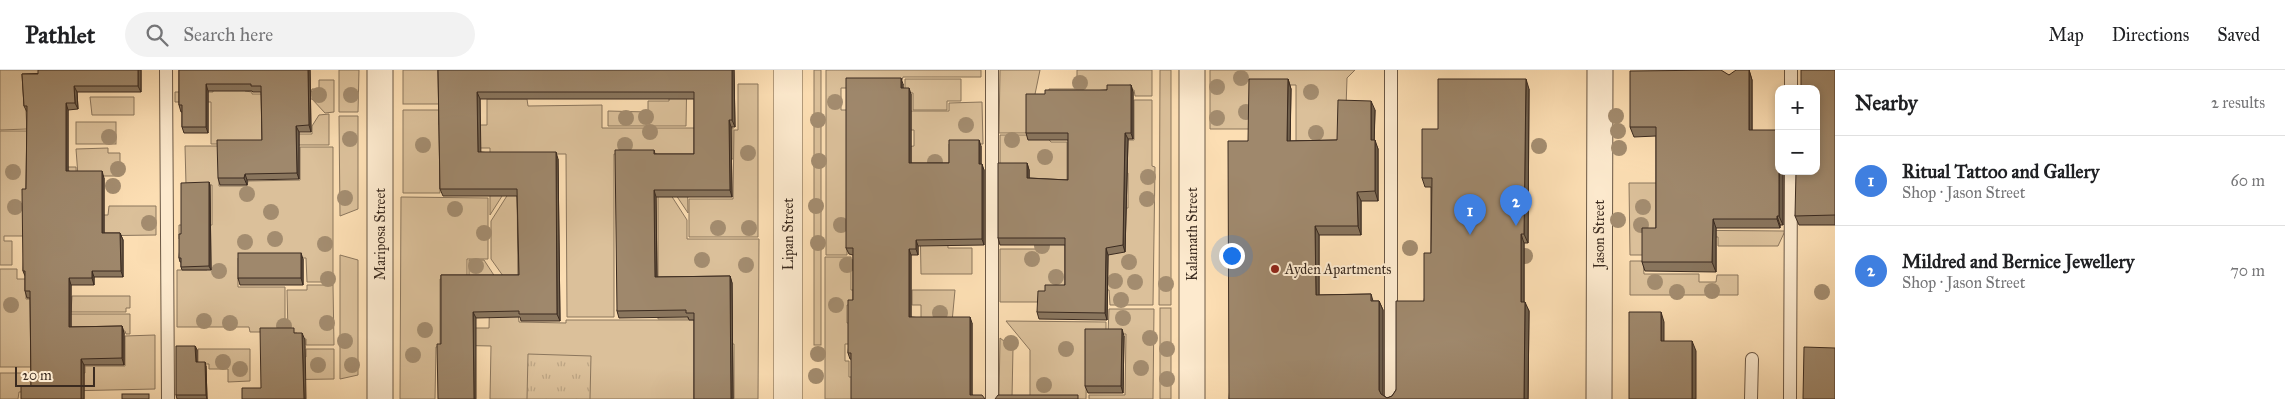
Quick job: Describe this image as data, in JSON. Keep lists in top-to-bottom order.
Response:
{
  "streets": {
    "street": [
      "Mariposa Street",
      "Lipan Street",
      "Kalamath Street",
      "Jason Street"
    ]
  },
  "places": ["Ayden Apartments"],
  "scale_bar": "20 m",
  "page": {
    "header": "Pathlet",
    "search": "Search here",
    "nav": ["Map", "Directions", "Saved"],
    "heading": ["Nearby", "2 results"],
    "map_buttons": ["+", "−"],
    "list": [
      {
        "mark": "1",
        "name": "Ritual Tattoo and Gallery",
        "note": "Shop · Jason Street",
        "value": "60 m"
      },
      {
        "mark": "2",
        "name": "Mildred and Bernice Jewellery",
        "note": "Shop · Jason Street",
        "value": "70 m"
      }
    ],
    "pins": ["2", "1"],
    "scale": "20 m"
  }
}
